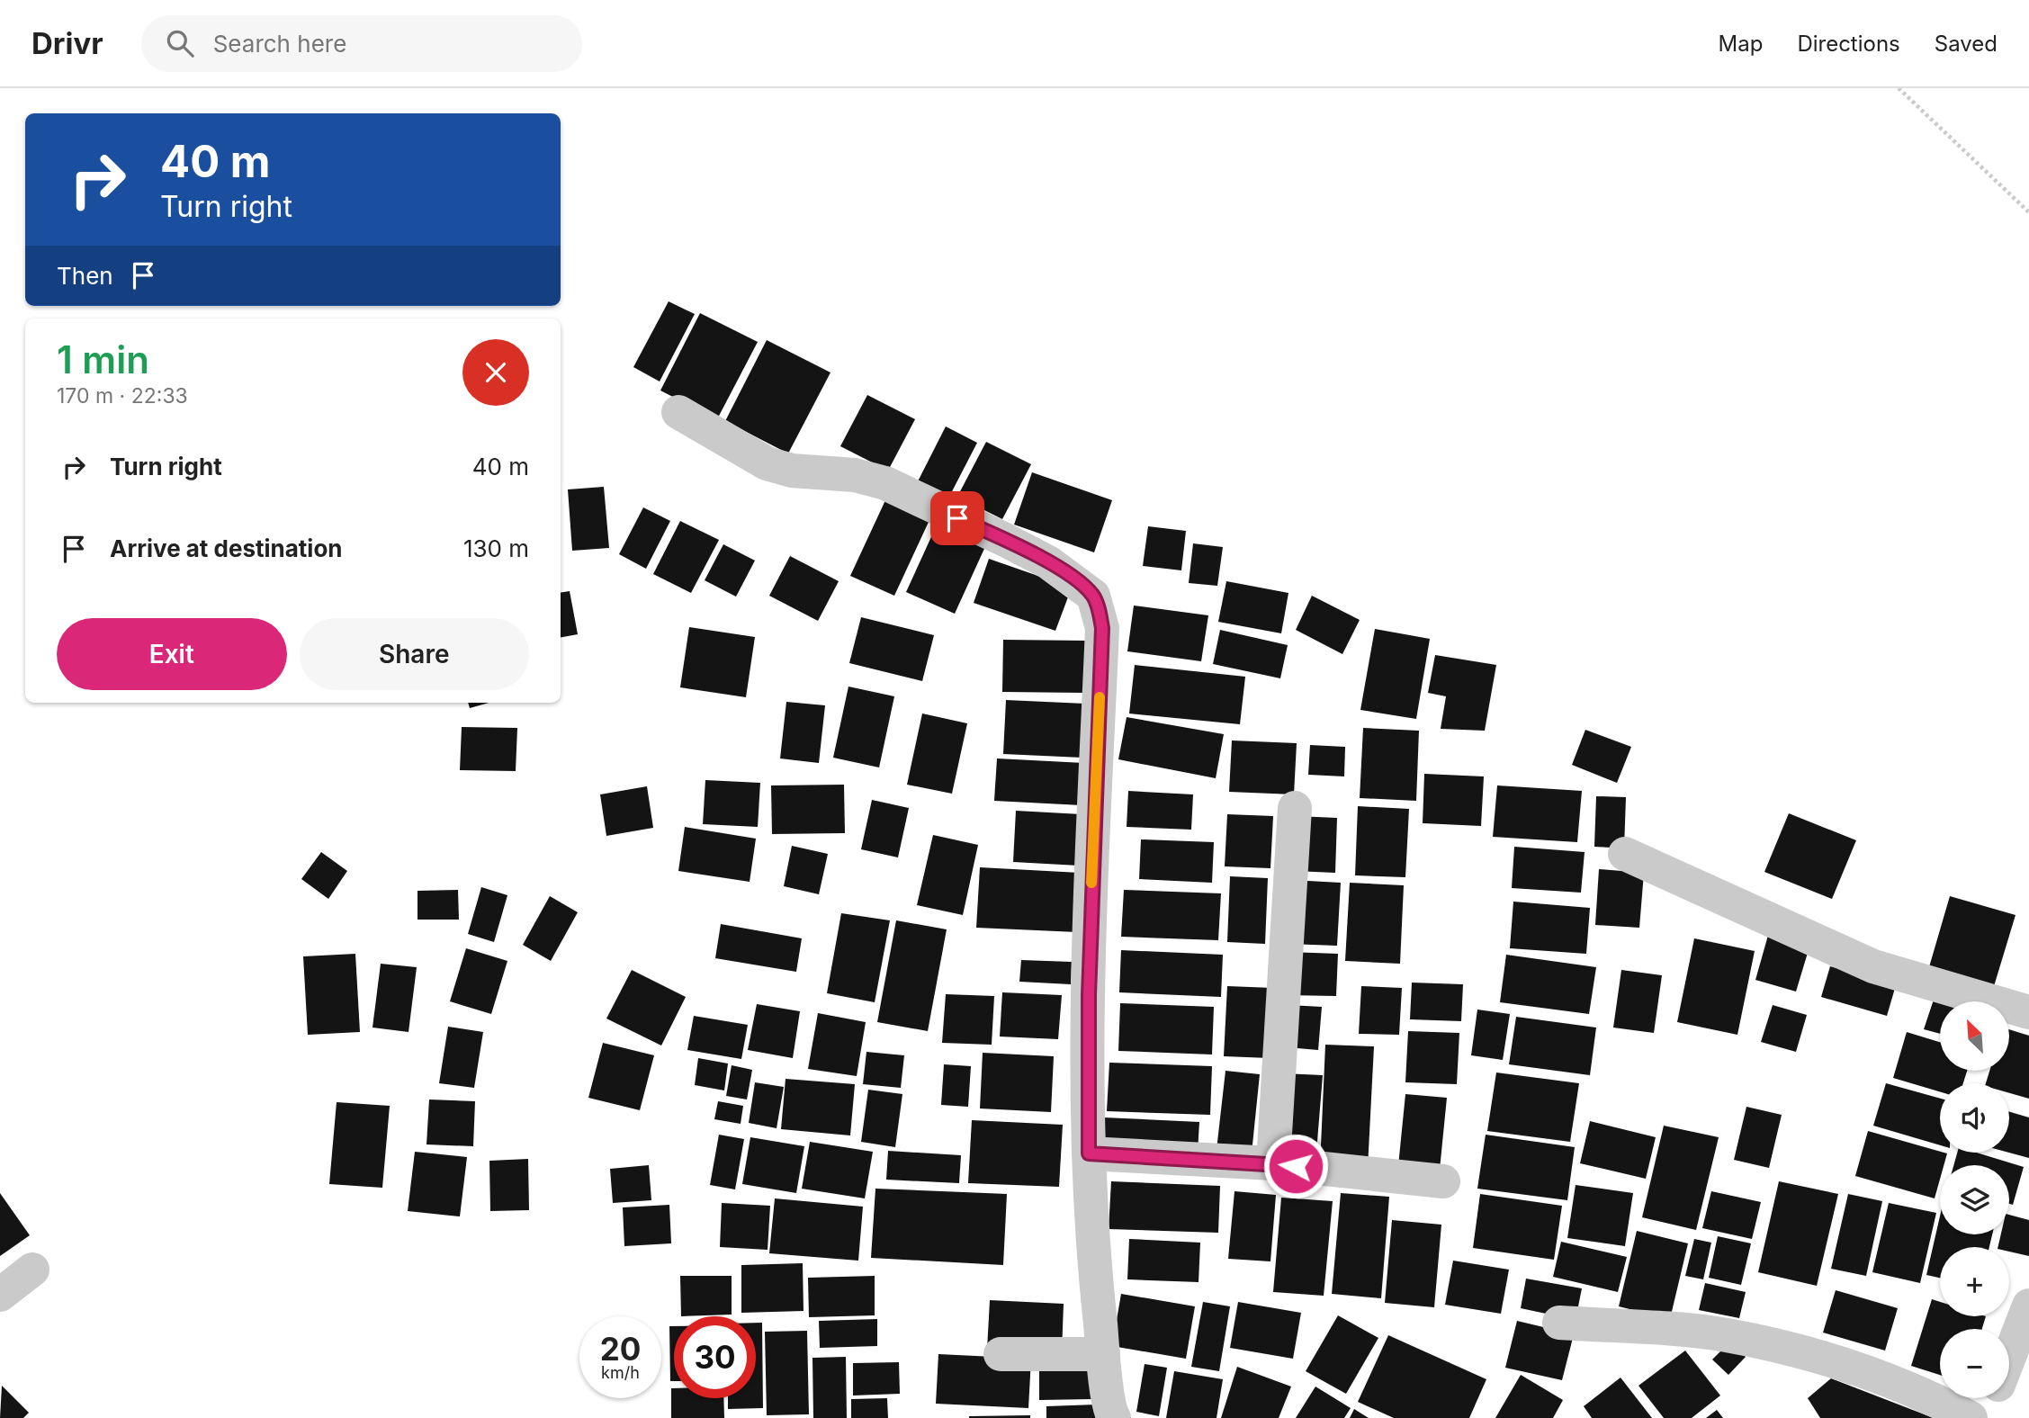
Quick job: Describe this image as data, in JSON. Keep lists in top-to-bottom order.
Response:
{
  "north": "top left",
  "page": {
    "header": "Drivr",
    "search": "Search here",
    "nav": ["Map", "Directions", "Saved"],
    "turn": ["40 m", "Turn right"],
    "then": "Then",
    "heading": ["1 min", "170 m · 22:33"],
    "list": [
      {
        "name": "Turn right",
        "value": "40 m"
      },
      {
        "name": "Arrive at destination",
        "value": "130 m"
      }
    ],
    "buttons": ["Exit", "Share"],
    "map_buttons": ["+", "−"],
    "speed": "20 km/h",
    "limit": "30"
  }
}
